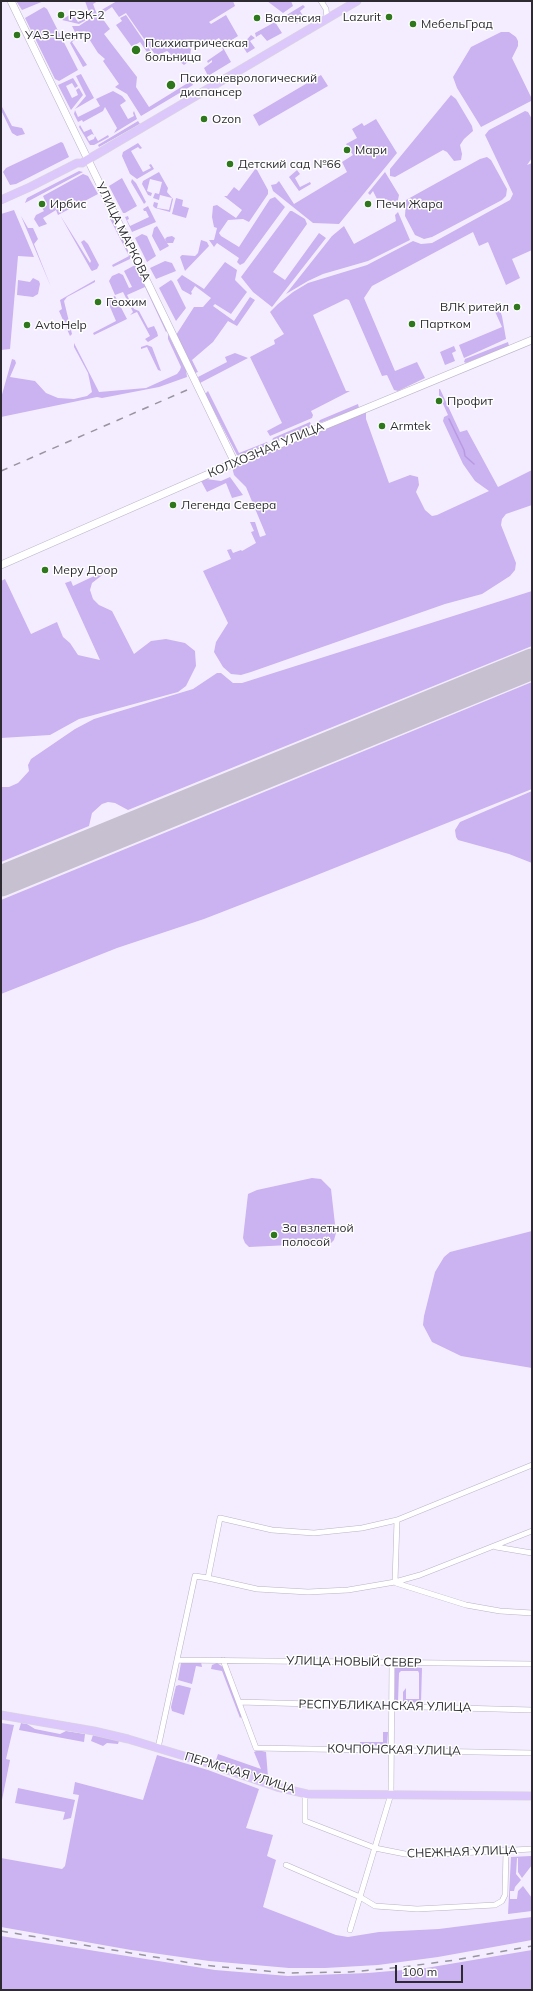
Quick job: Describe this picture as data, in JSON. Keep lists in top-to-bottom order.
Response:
{
  "streets": {
    "main road": ["ПЕРМСКАЯ УЛИЦА"],
    "street": [
      "УЛИЦА МАРКОВА",
      "КОЛХОЗНАЯ УЛИЦА",
      "УЛИЦА НОВЫЙ СЕВЕР",
      "РЕСПУБЛИКАНСКАЯ УЛИЦА",
      "КОЧПОНСКАЯ УЛИЦА",
      "СНЕЖНАЯ УЛИЦА"
    ]
  },
  "crossings": [
    ["УЛИЦА МАРКОВА", "КОЛХОЗНАЯ УЛИЦА"],
    ["РЕСПУБЛИКАНСКАЯ УЛИЦА", "КОЧПОНСКАЯ УЛИЦА"],
    ["ПЕРМСКАЯ УЛИЦА", "СНЕЖНАЯ УЛИЦА"]
  ],
  "places": [
    "РЭК-2",
    "Lazurit",
    "Валенсия",
    "МебельГрад",
    "УАЗ-Центр",
    "Психиатрическая больница",
    "Психоневрологический диспансер",
    "Ozon",
    "Мари",
    "Детский сад №66",
    "Ирбис",
    "Печи Жара",
    "Геохим",
    "ВЛК ритейл",
    "Партком",
    "AvtoHelp",
    "Профит",
    "Armtek",
    "Легенда Севера",
    "Меру Доор",
    "За взлетной полосой"
  ],
  "scale_bar": "100 m"
}
